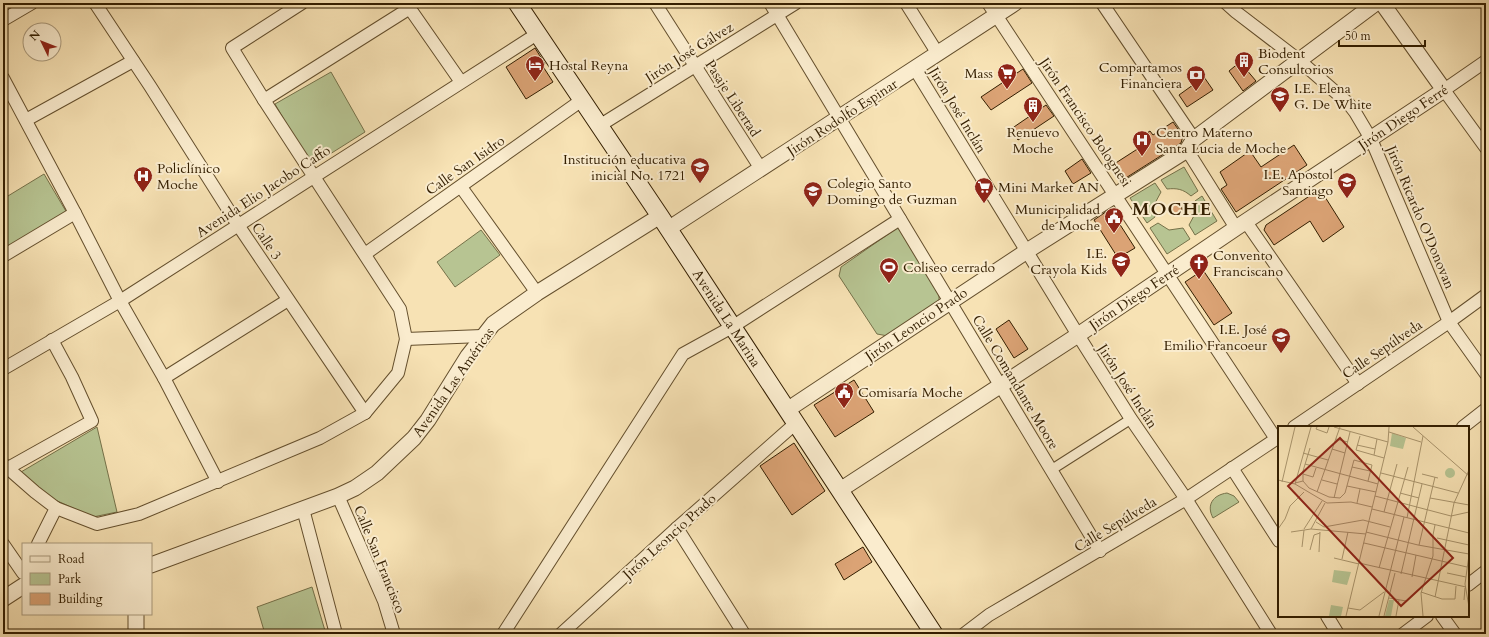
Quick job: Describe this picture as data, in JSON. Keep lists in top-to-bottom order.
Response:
{
  "streets": {
    "main road": ["Avenida La Marina"],
    "street": [
      "Jirón José Gálvez",
      "Pasaje Libertad",
      "Jirón José Inclán",
      "Jirón Rodolfo Espinar",
      "Jirón Diego Ferré",
      "Jirón Francisco Bolognesi",
      "Calle San Isidro",
      "Avenida Elio Jacobo Caffo",
      "Jirón Ricardo O'Donovan",
      "Calle 3",
      "Jirón Leoncio Prado",
      "Calle Sepúlveda",
      "Avenida Las Américas",
      "Calle Comandante Moore",
      "Calle San Francisco"
    ]
  },
  "crossings": [
    ["Jirón José Gálvez", "Pasaje Libertad"],
    ["Jirón José Gálvez", "Avenida La Marina"],
    ["Jirón José Gálvez", "Calle Comandante Moore"],
    ["Pasaje Libertad", "Jirón Rodolfo Espinar"],
    ["Jirón José Inclán", "Jirón Rodolfo Espinar"],
    ["Jirón José Inclán", "Jirón Diego Ferré"],
    ["Jirón José Inclán", "Jirón Leoncio Prado"],
    ["Jirón José Inclán", "Calle Sepúlveda"],
    ["Jirón Rodolfo Espinar", "Jirón Francisco Bolognesi"],
    ["Jirón Rodolfo Espinar", "Avenida La Marina"],
    ["Jirón Rodolfo Espinar", "Avenida Las Américas"],
    ["Jirón Rodolfo Espinar", "Calle Comandante Moore"],
    ["Jirón Diego Ferré", "Jirón Francisco Bolognesi"],
    ["Jirón Diego Ferré", "Jirón Ricardo O'Donovan"],
    ["Jirón Diego Ferré", "Avenida La Marina"],
    ["Jirón Diego Ferré", "Calle Comandante Moore"],
    ["Jirón Francisco Bolognesi", "Jirón Leoncio Prado"],
    ["Jirón Francisco Bolognesi", "Calle Sepúlveda"],
    ["Calle San Isidro", "Avenida La Marina"],
    ["Avenida Elio Jacobo Caffo", "Calle 3"],
    ["Avenida Elio Jacobo Caffo", "Avenida La Marina"],
    ["Jirón Ricardo O'Donovan", "Jirón Leoncio Prado"],
    ["Jirón Ricardo O'Donovan", "Calle Sepúlveda"],
    ["Avenida La Marina", "Jirón Leoncio Prado"],
    ["Avenida La Marina", "Avenida Las Américas"],
    ["Jirón Leoncio Prado", "Calle Comandante Moore"],
    ["Calle Sepúlveda", "Calle Comandante Moore"],
    ["Avenida Las Américas", "Calle San Francisco"]
  ],
  "districts": ["MOCHE"],
  "places": {
    "building": ["Biodent Consultorios", "Renuevo Moche"],
    "hotel": ["Hostal Reyna"],
    "supermarket": ["Mass", "Mini Market AN"],
    "bank": ["Compartamos Financiera"],
    "school or university": [
      "I.E. Elena G. De White",
      "Institución educativa inicial No. 1721",
      "I.E. Apostol Santiago",
      "Colegio Santo Domingo de Guzman",
      "I.E. Crayola Kids",
      "I.E. José Emilio Francoeur"
    ],
    "hospital": ["Centro Materno Santa Lucia de Moche", "Policlínico Moche"],
    "public building": ["Municipalidad de Moche", "Comisaría Moche"],
    "church": ["Convento Franciscano"],
    "sports": ["Coliseo cerrado"]
  },
  "legend": ["Road", "Park", "Building"],
  "scale_bar": "50 m",
  "north": "top left"
}
